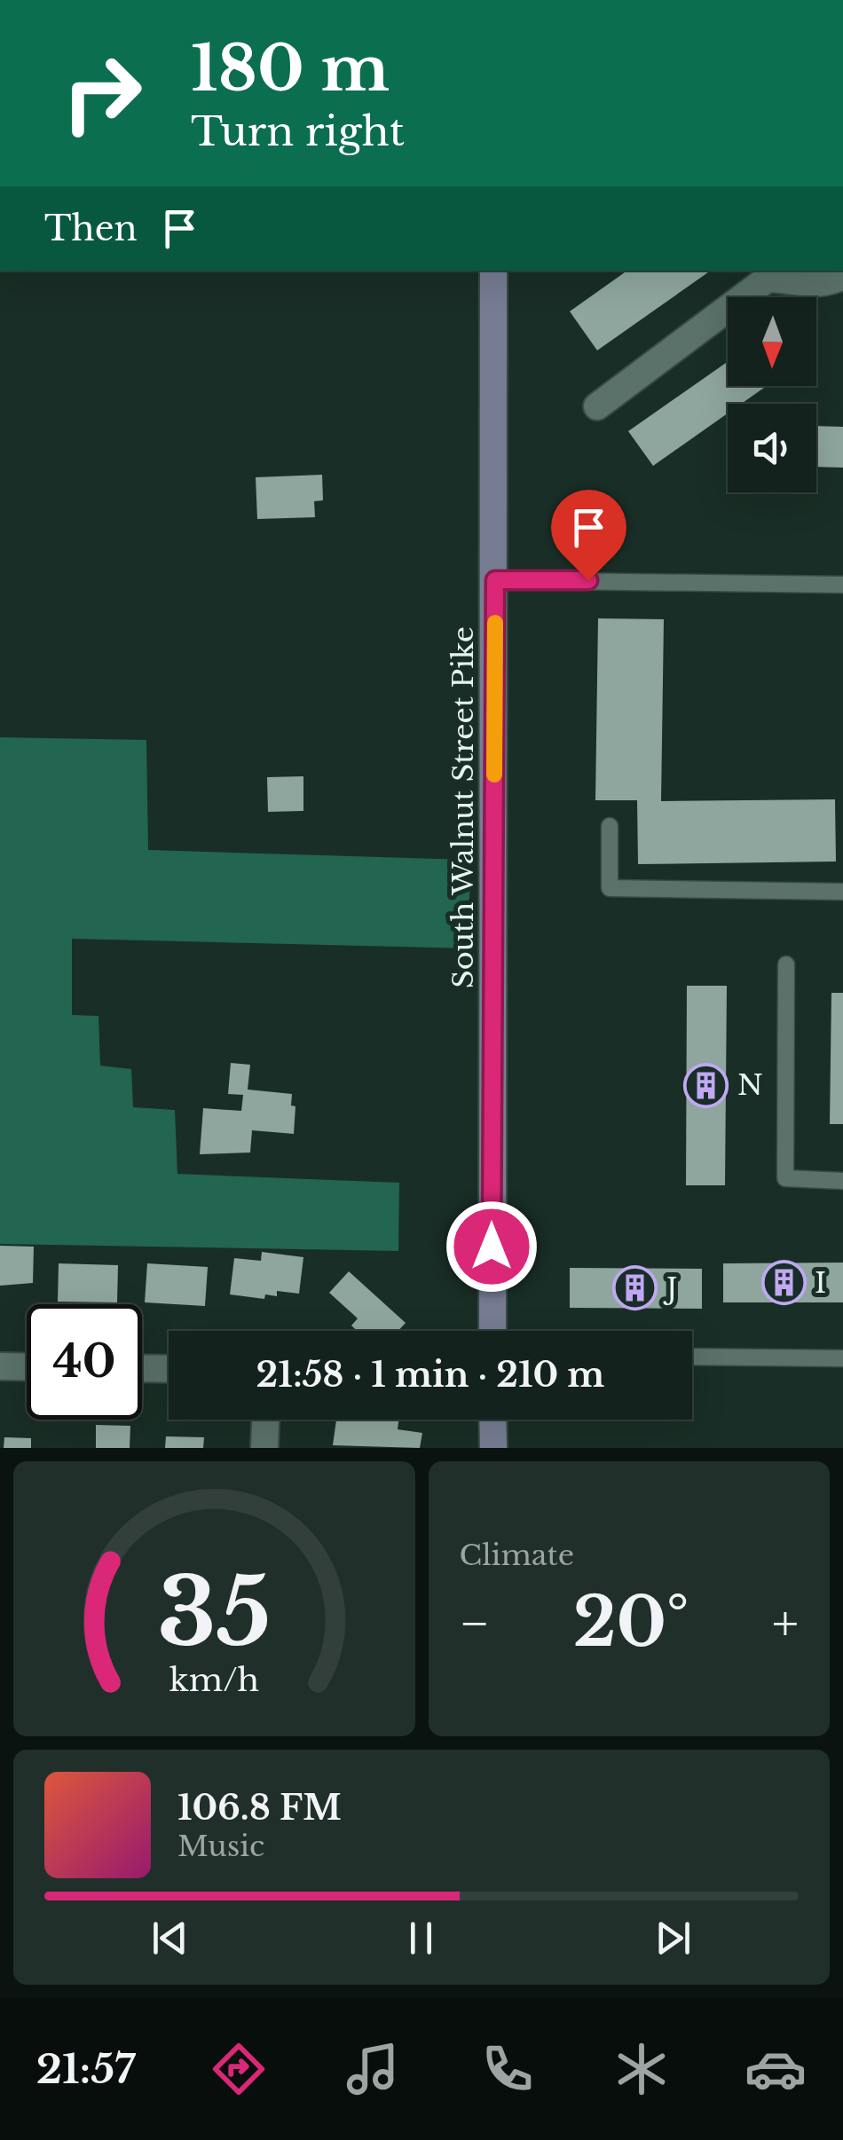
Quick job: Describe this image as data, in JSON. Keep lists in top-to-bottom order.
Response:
{
  "streets": {
    "street": ["South Walnut Street Pike"]
  },
  "places": {
    "building": ["N", "I", "J"]
  },
  "north": "bottom",
  "page": {
    "turn": ["180 m", "Turn right"],
    "then": "Then",
    "limit": "40",
    "trip": "21:58 · 1 min · 210 m",
    "tile": "Climate",
    "heat": ["−", "20°", "+"],
    "song": ["106.8 FM", "Music"],
    "tabs": "21:57",
    "gauge": ["35", "km/h"]
  }
}
